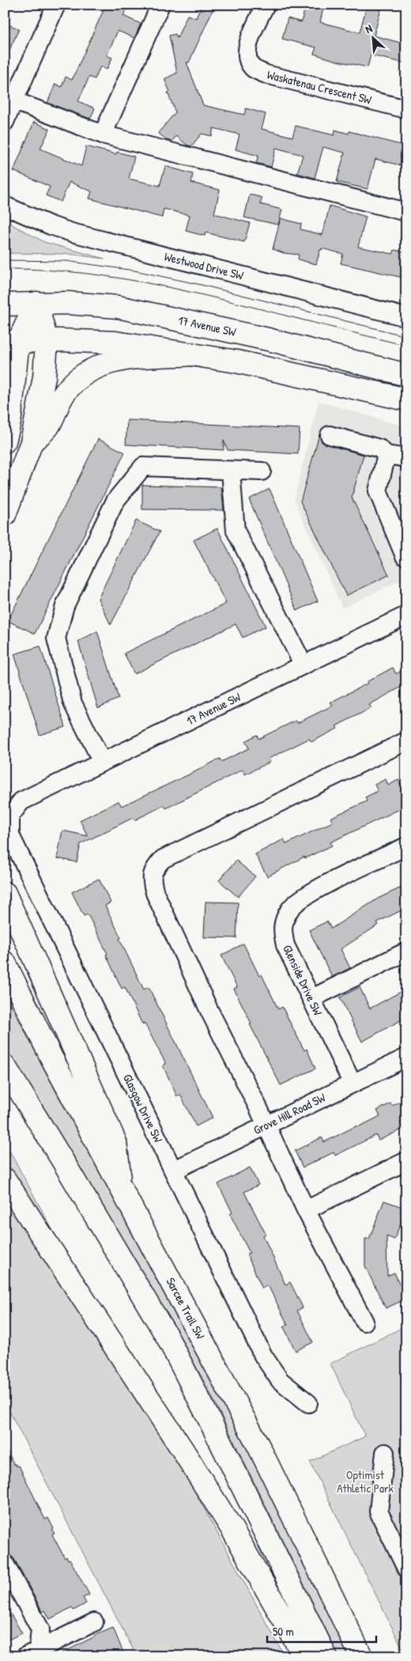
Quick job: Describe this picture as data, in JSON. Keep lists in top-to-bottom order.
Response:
{
  "streets": {
    "main road": ["17 Avenue SW", "Sarcee Trail SW"],
    "street": [
      "Waskatenau Crescent SW",
      "Westwood Drive SW",
      "Glenside Drive SW",
      "Glasgow Drive SW",
      "Grove Hill Road SW"
    ]
  },
  "crossings": [
    ["17 Avenue SW", "Glasgow Drive SW"],
    ["Glenside Drive SW", "Grove Hill Road SW"],
    ["Glasgow Drive SW", "Grove Hill Road SW"]
  ],
  "parks": ["Optimist Athletic Park"],
  "scale_bar": "50 m",
  "north": "top left"
}
